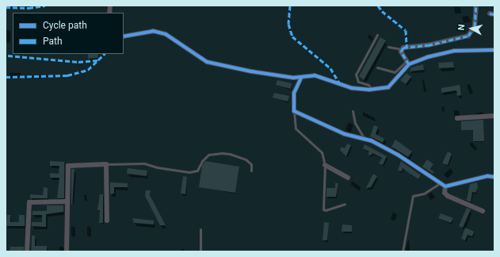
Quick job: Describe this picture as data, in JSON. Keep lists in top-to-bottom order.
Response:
{
  "legend": ["Cycle path", "Path"],
  "north": "left"
}
